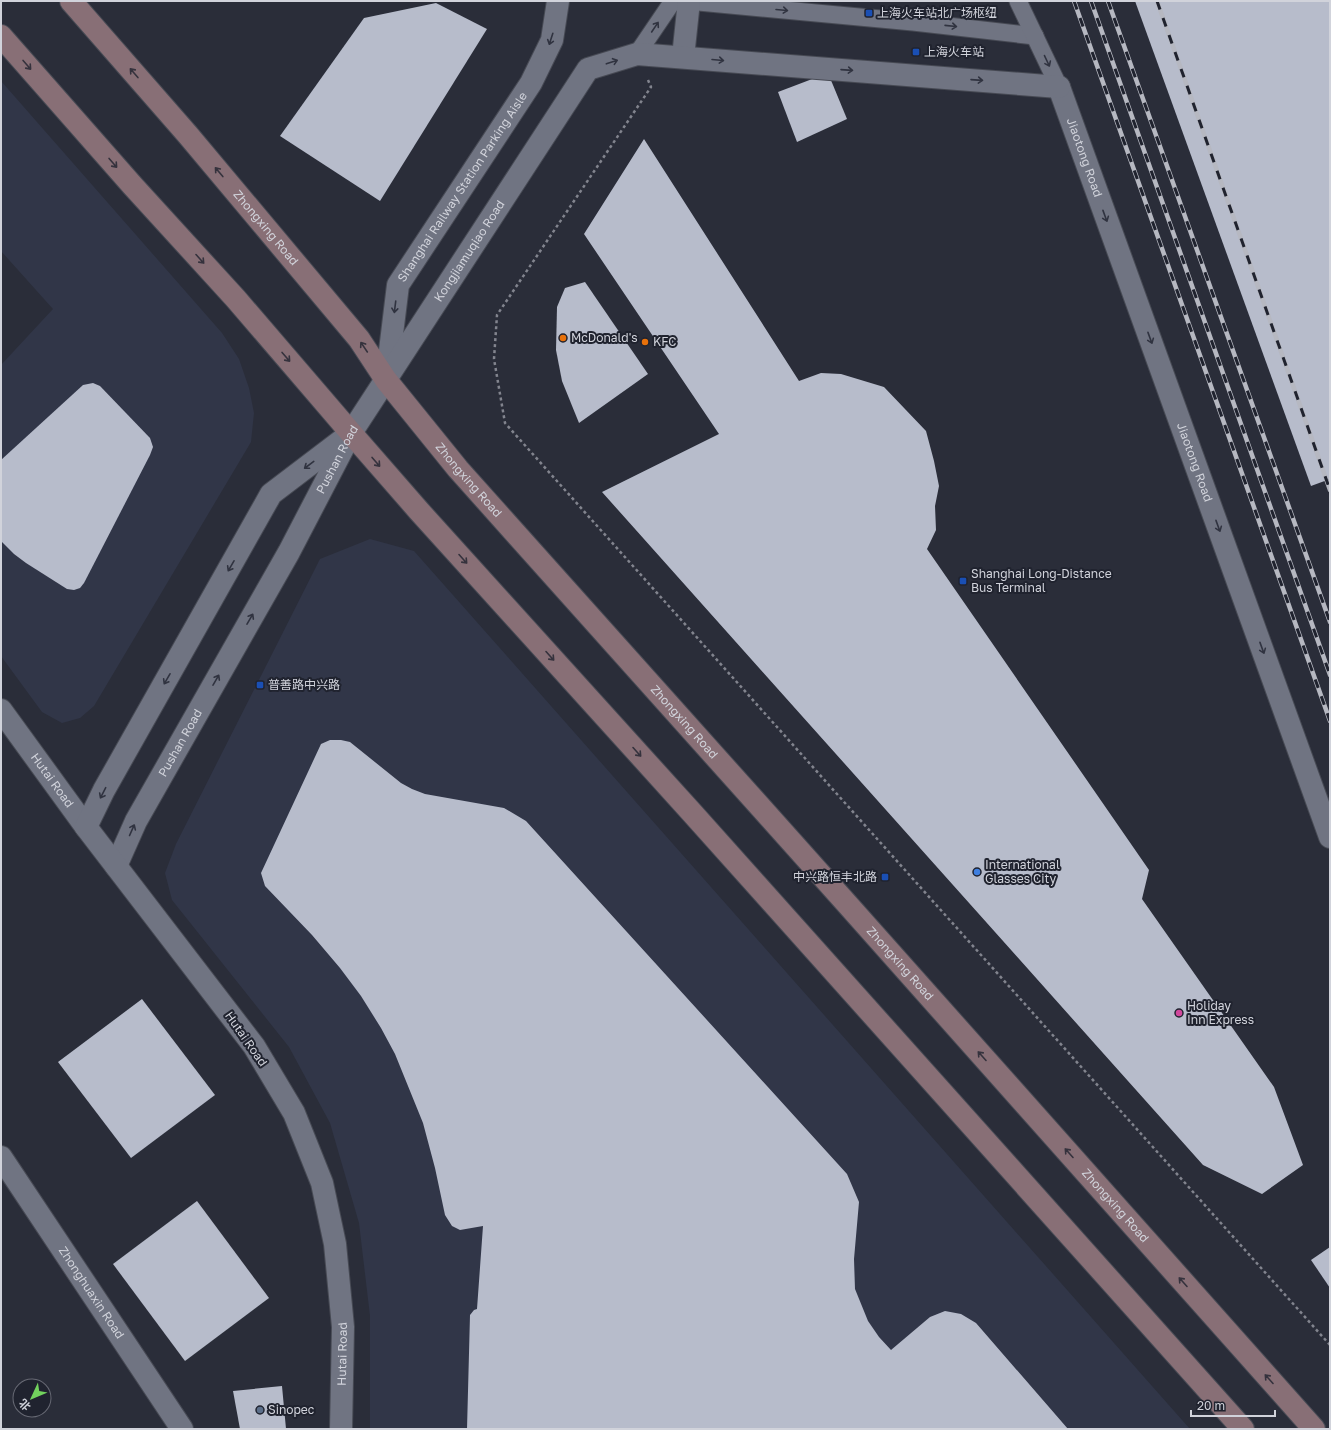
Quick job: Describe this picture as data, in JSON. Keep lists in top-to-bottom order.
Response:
{
  "streets": {
    "main road": ["Zhongxing Road"],
    "street": [
      "Jiaotong Road",
      "Shanghai Railway Station Parking Aisle",
      "Kongjiamuqiao Road",
      "Pushan Road",
      "Hutai Road",
      "Zhonghuaxin Road"
    ]
  },
  "crossings": [
    ["Shanghai Railway Station Parking Aisle", "Zhongxing Road"],
    ["Shanghai Railway Station Parking Aisle", "Kongjiamuqiao Road"],
    ["Zhongxing Road", "Kongjiamuqiao Road"],
    ["Kongjiamuqiao Road", "Pushan Road"],
    ["Pushan Road", "Hutai Road"]
  ],
  "one_way": ["Jiaotong Road", "Shanghai Railway Station Parking Aisle", "Kongjiamuqiao Road"],
  "places": {
    "transit": [
      "上海火车站北广场枢纽",
      "上海火车站",
      "Shanghai Long-Distance Bus Terminal",
      "普善路中兴路",
      "中兴路恒丰北路"
    ],
    "other": [
      "McDonald's",
      "KFC",
      "International Glasses City",
      "Holiday Inn Express",
      "Sinopec"
    ]
  },
  "scale_bar": "20 m",
  "north": "bottom left"
}
